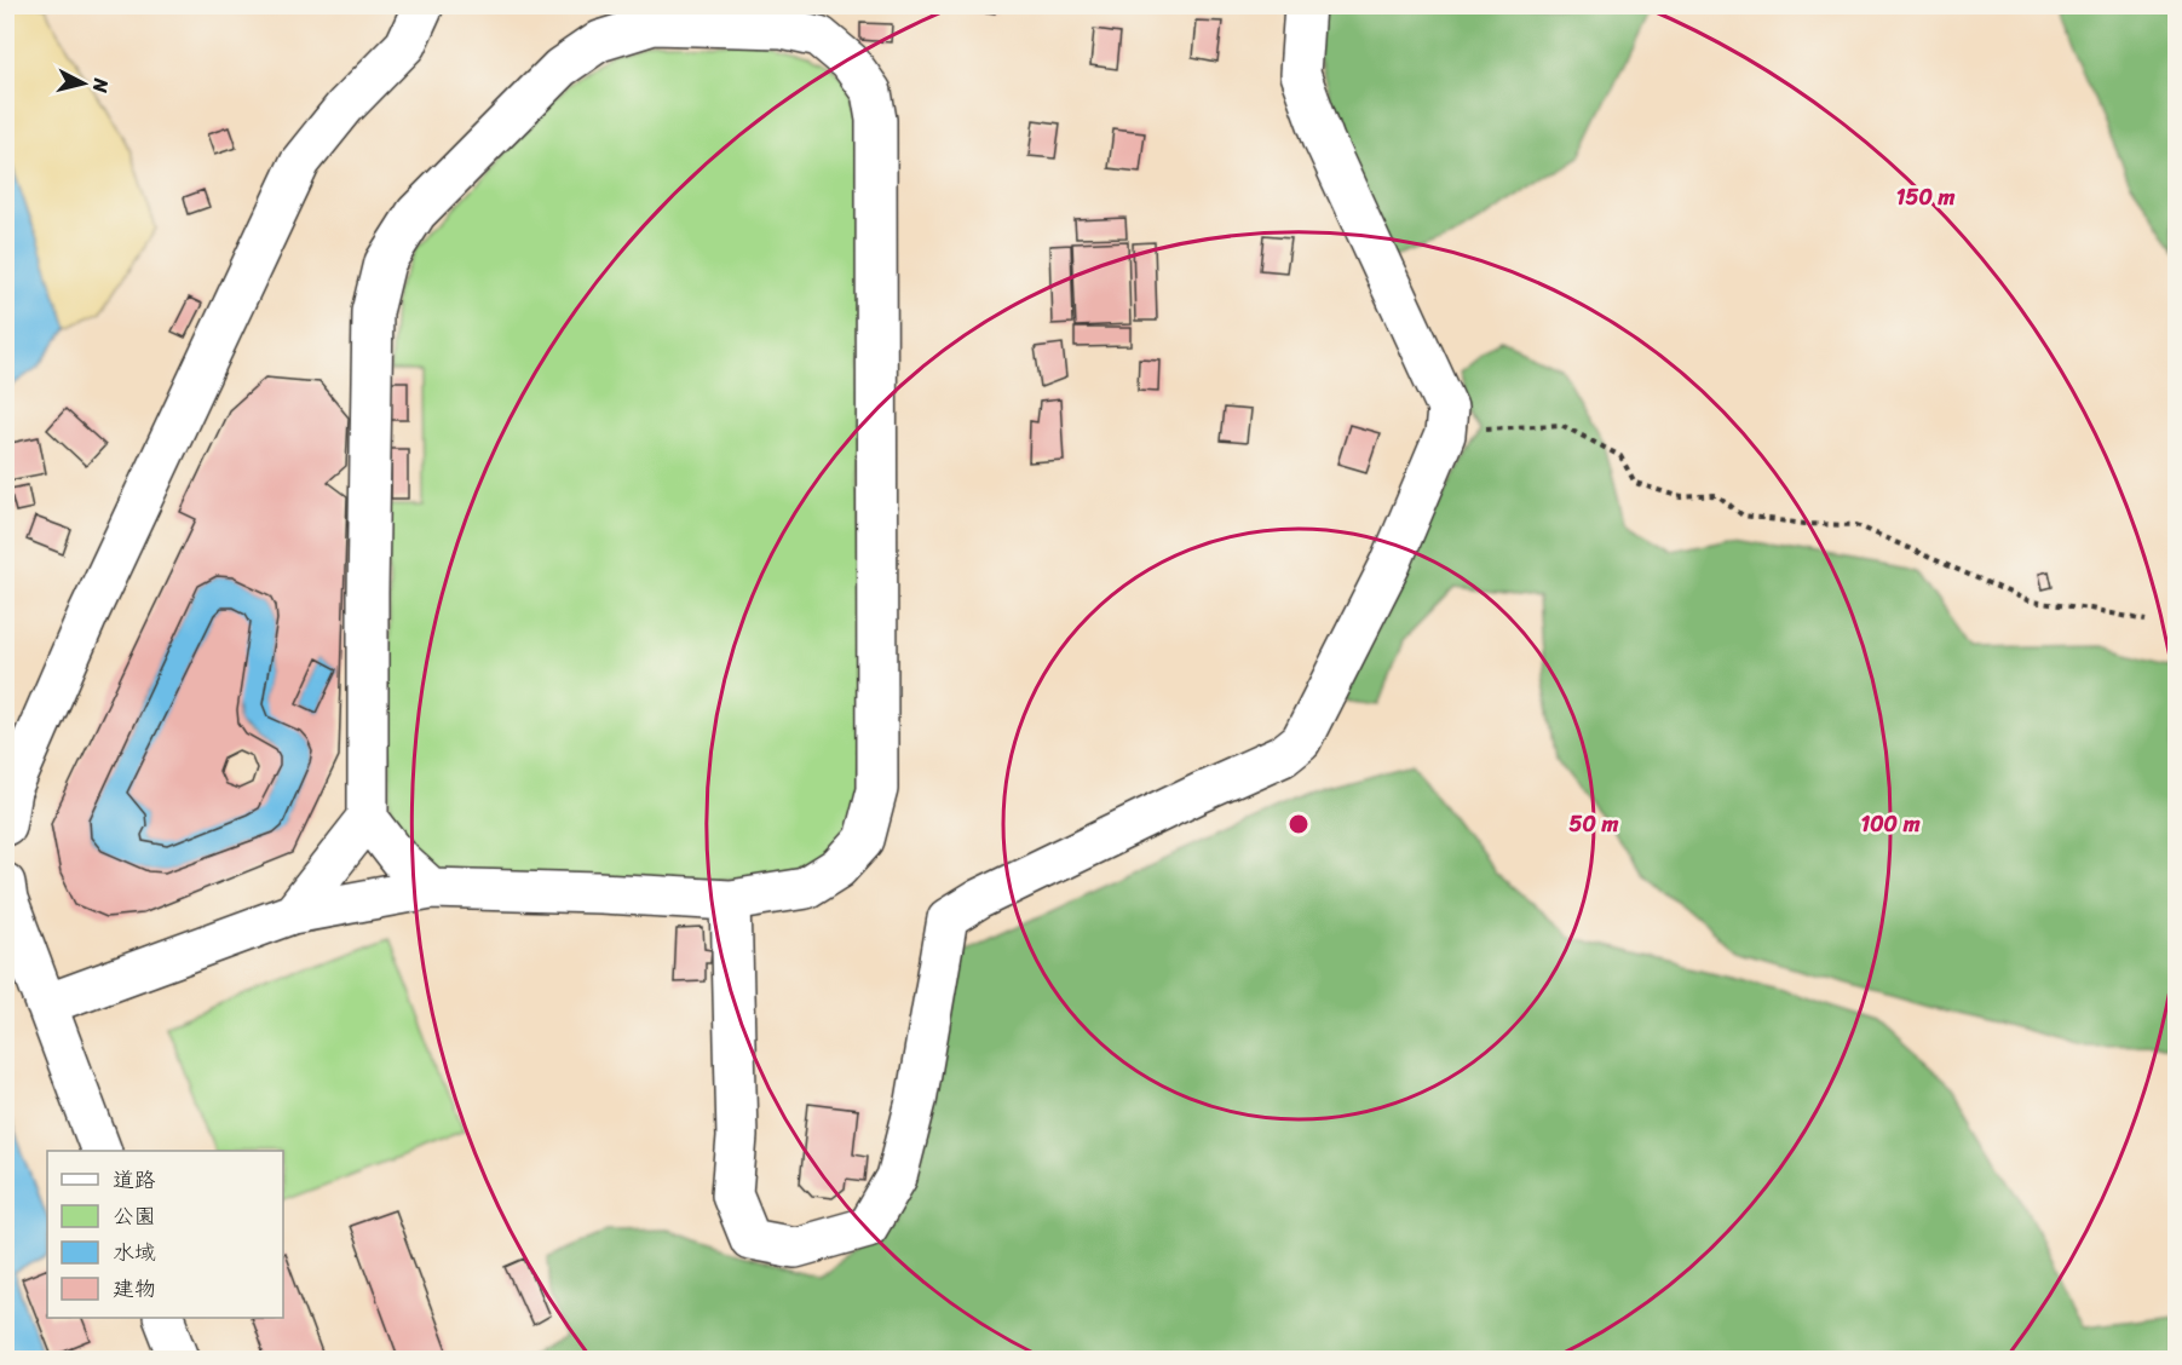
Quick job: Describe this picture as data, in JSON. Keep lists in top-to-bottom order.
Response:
{
  "legend": [
    "道路",
    "公園",
    "水域",
    "建物"
  ],
  "north": "right",
  "rings": ["150 m", "50 m", "100 m"]
}
